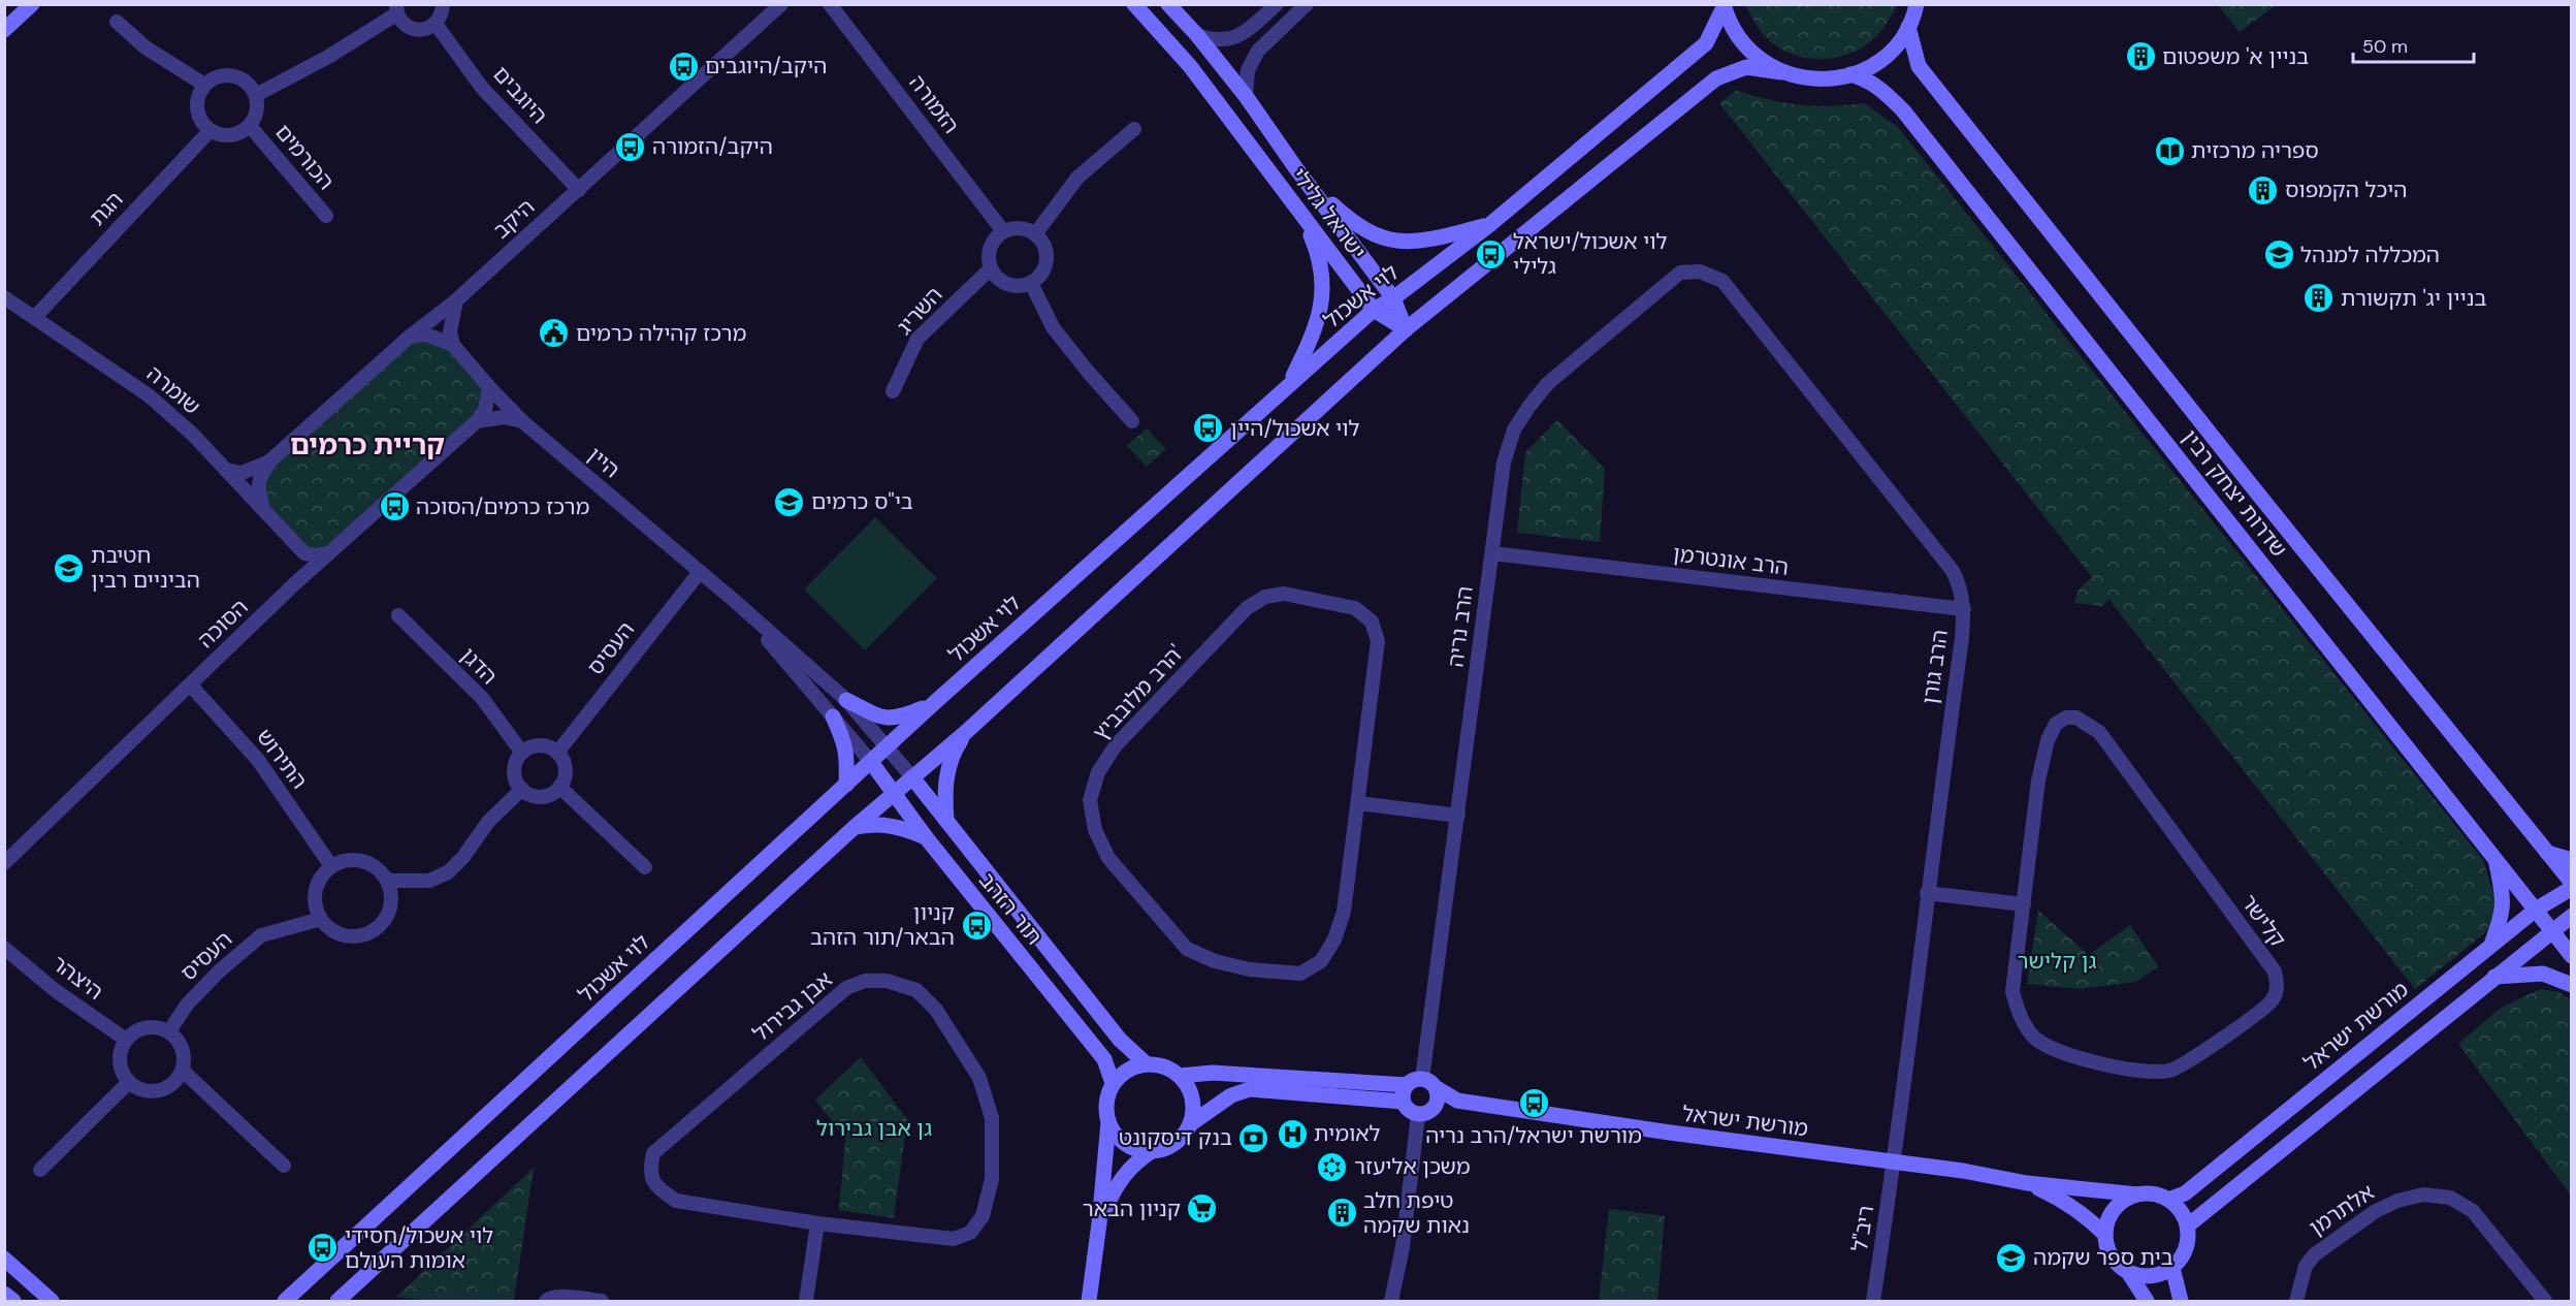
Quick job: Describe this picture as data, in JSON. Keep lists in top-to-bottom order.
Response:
{
  "streets": {
    "main road": [
      "ישראל גלילי",
      "לוי אשכול",
      "שדרות יצחק רבין",
      "תור הזהב",
      "מורשת ישראל"
    ],
    "street": [
      "היוגבים",
      "הזמורה",
      "הכורמים",
      "הגת",
      "היקב",
      "השריג",
      "שומרה",
      "היין",
      "הרב אונטרמן",
      "הסוכה",
      "הרב נריה",
      "העסיס",
      "הדגן",
      "הרב גורן",
      "הרב מלובביץ'",
      "התירוש",
      "קלישר",
      "היצהר",
      "אבן גבירול",
      "אלתרמן",
      "ריב\"ל"
    ]
  },
  "crossings": [
    ["היוגבים", "היקב"],
    ["הזמורה", "השריג"],
    ["הכורמים", "הגת"],
    ["הגת", "שומרה"],
    ["ישראל גלילי", "לוי אשכול"],
    ["היקב", "שומרה"],
    ["לוי אשכול", "היין"],
    ["לוי אשכול", "תור הזהב"],
    ["שומרה", "הסוכה"],
    ["היין", "הסוכה"],
    ["היין", "העסיס"],
    ["היין", "תור הזהב"],
    ["שדרות יצחק רבין", "מורשת ישראל"],
    ["הרב אונטרמן", "הרב נריה"],
    ["הרב אונטרמן", "הרב גורן"],
    ["הסוכה", "התירוש"],
    ["הרב נריה", "הרב גורן"],
    ["הרב נריה", "מורשת ישראל"],
    ["העסיס", "הדגן"],
    ["העסיס", "התירוש"],
    ["העסיס", "היצהר"],
    ["הרב גורן", "מורשת ישראל"],
    ["הרב גורן", "ריב\"ל"],
    ["מורשת ישראל", "ריב\"ל"]
  ],
  "districts": ["קריית כרמים"],
  "parks": ["גן קלישר", "גן אבן גבירול"],
  "places": {
    "building": [
      "בניין א' משפטום",
      "היכל הקמפוס",
      "בניין יג' תקשורת",
      "טיפת חלב נאות שקמה"
    ],
    "bus stop": [
      "היקב/היוגבים",
      "היקב/הזמורה",
      "לוי אשכול/ישראל גלילי",
      "לוי אשכול/היין",
      "מרכז כרמים/הסוכה",
      "קניון הבאר/תור הזהב",
      "מורשת ישראל/הרב נריה",
      "לוי אשכול/חסידי אומות העולם"
    ],
    "library": ["ספריה מרכזית"],
    "school or university": [
      "המכללה למנהל",
      "בי\"ס כרמים",
      "חטיבת הביניים רבין",
      "בית ספר שקמה"
    ],
    "public building": ["מרכז קהילה כרמים"],
    "hospital": ["לאומית"],
    "bank": ["בנק דיסקונט"],
    "synagogue": ["משכן אליעזר"],
    "supermarket": ["קניון הבאר"]
  },
  "scale_bar": "50 m"
}
